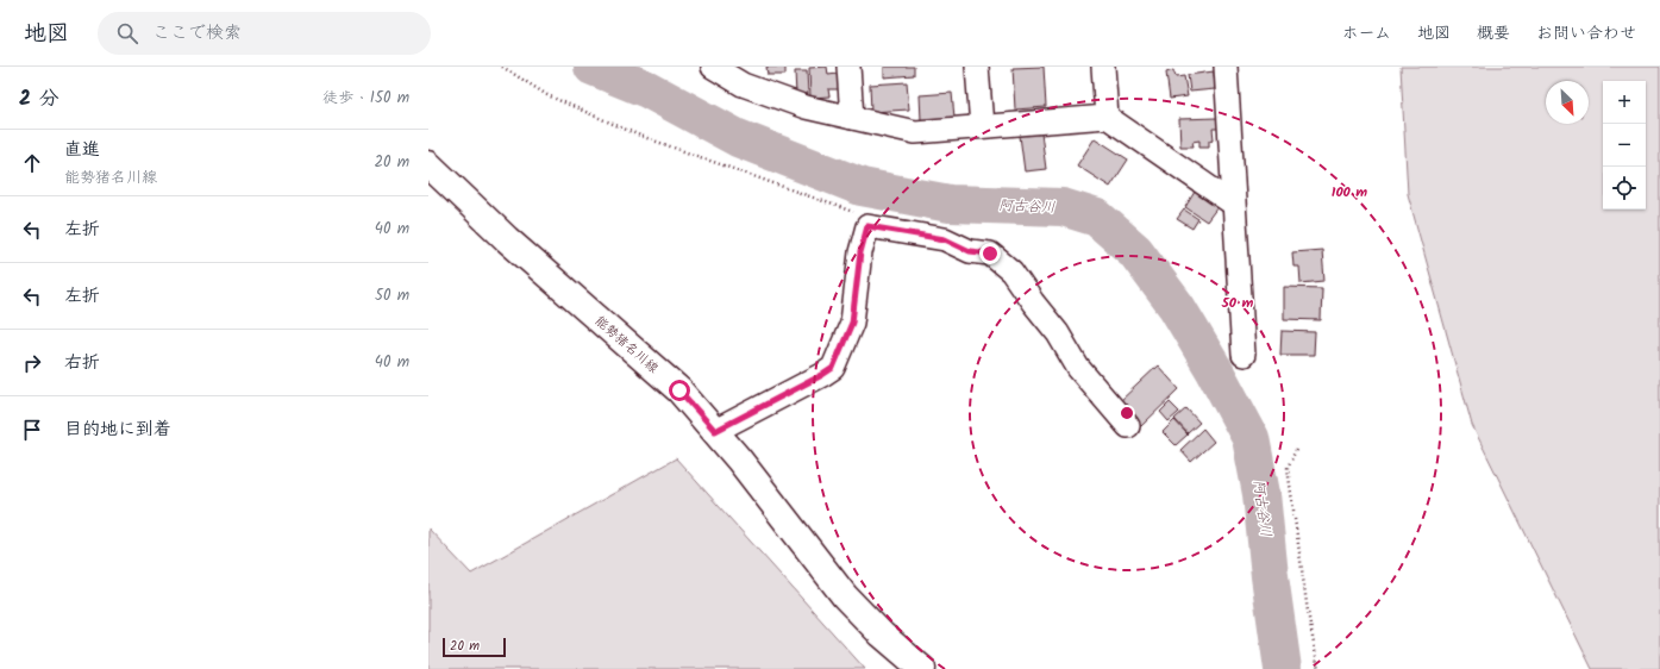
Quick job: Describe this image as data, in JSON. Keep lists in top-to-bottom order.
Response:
{
  "streets": {
    "main road": ["能勢猪名川線"]
  },
  "water": ["阿古谷川"],
  "scale_bar": "20 m",
  "north": "bottom right",
  "page": {
    "header": "地図",
    "search": "ここで検索",
    "nav": [
      "ホーム",
      "地図",
      "概要",
      "お問い合わせ"
    ],
    "heading": ["2 分", "徒歩 · 150 m"],
    "map_buttons": ["+", "−"],
    "list": [
      ["直進", "能勢猪名川線", "20 m"],
      ["左折", "40 m"],
      ["左折", "50 m"],
      ["右折", "40 m"],
      "目的地に到着"
    ],
    "scale": "20 m"
  },
  "rings": ["100 m", "50 m"]
}
